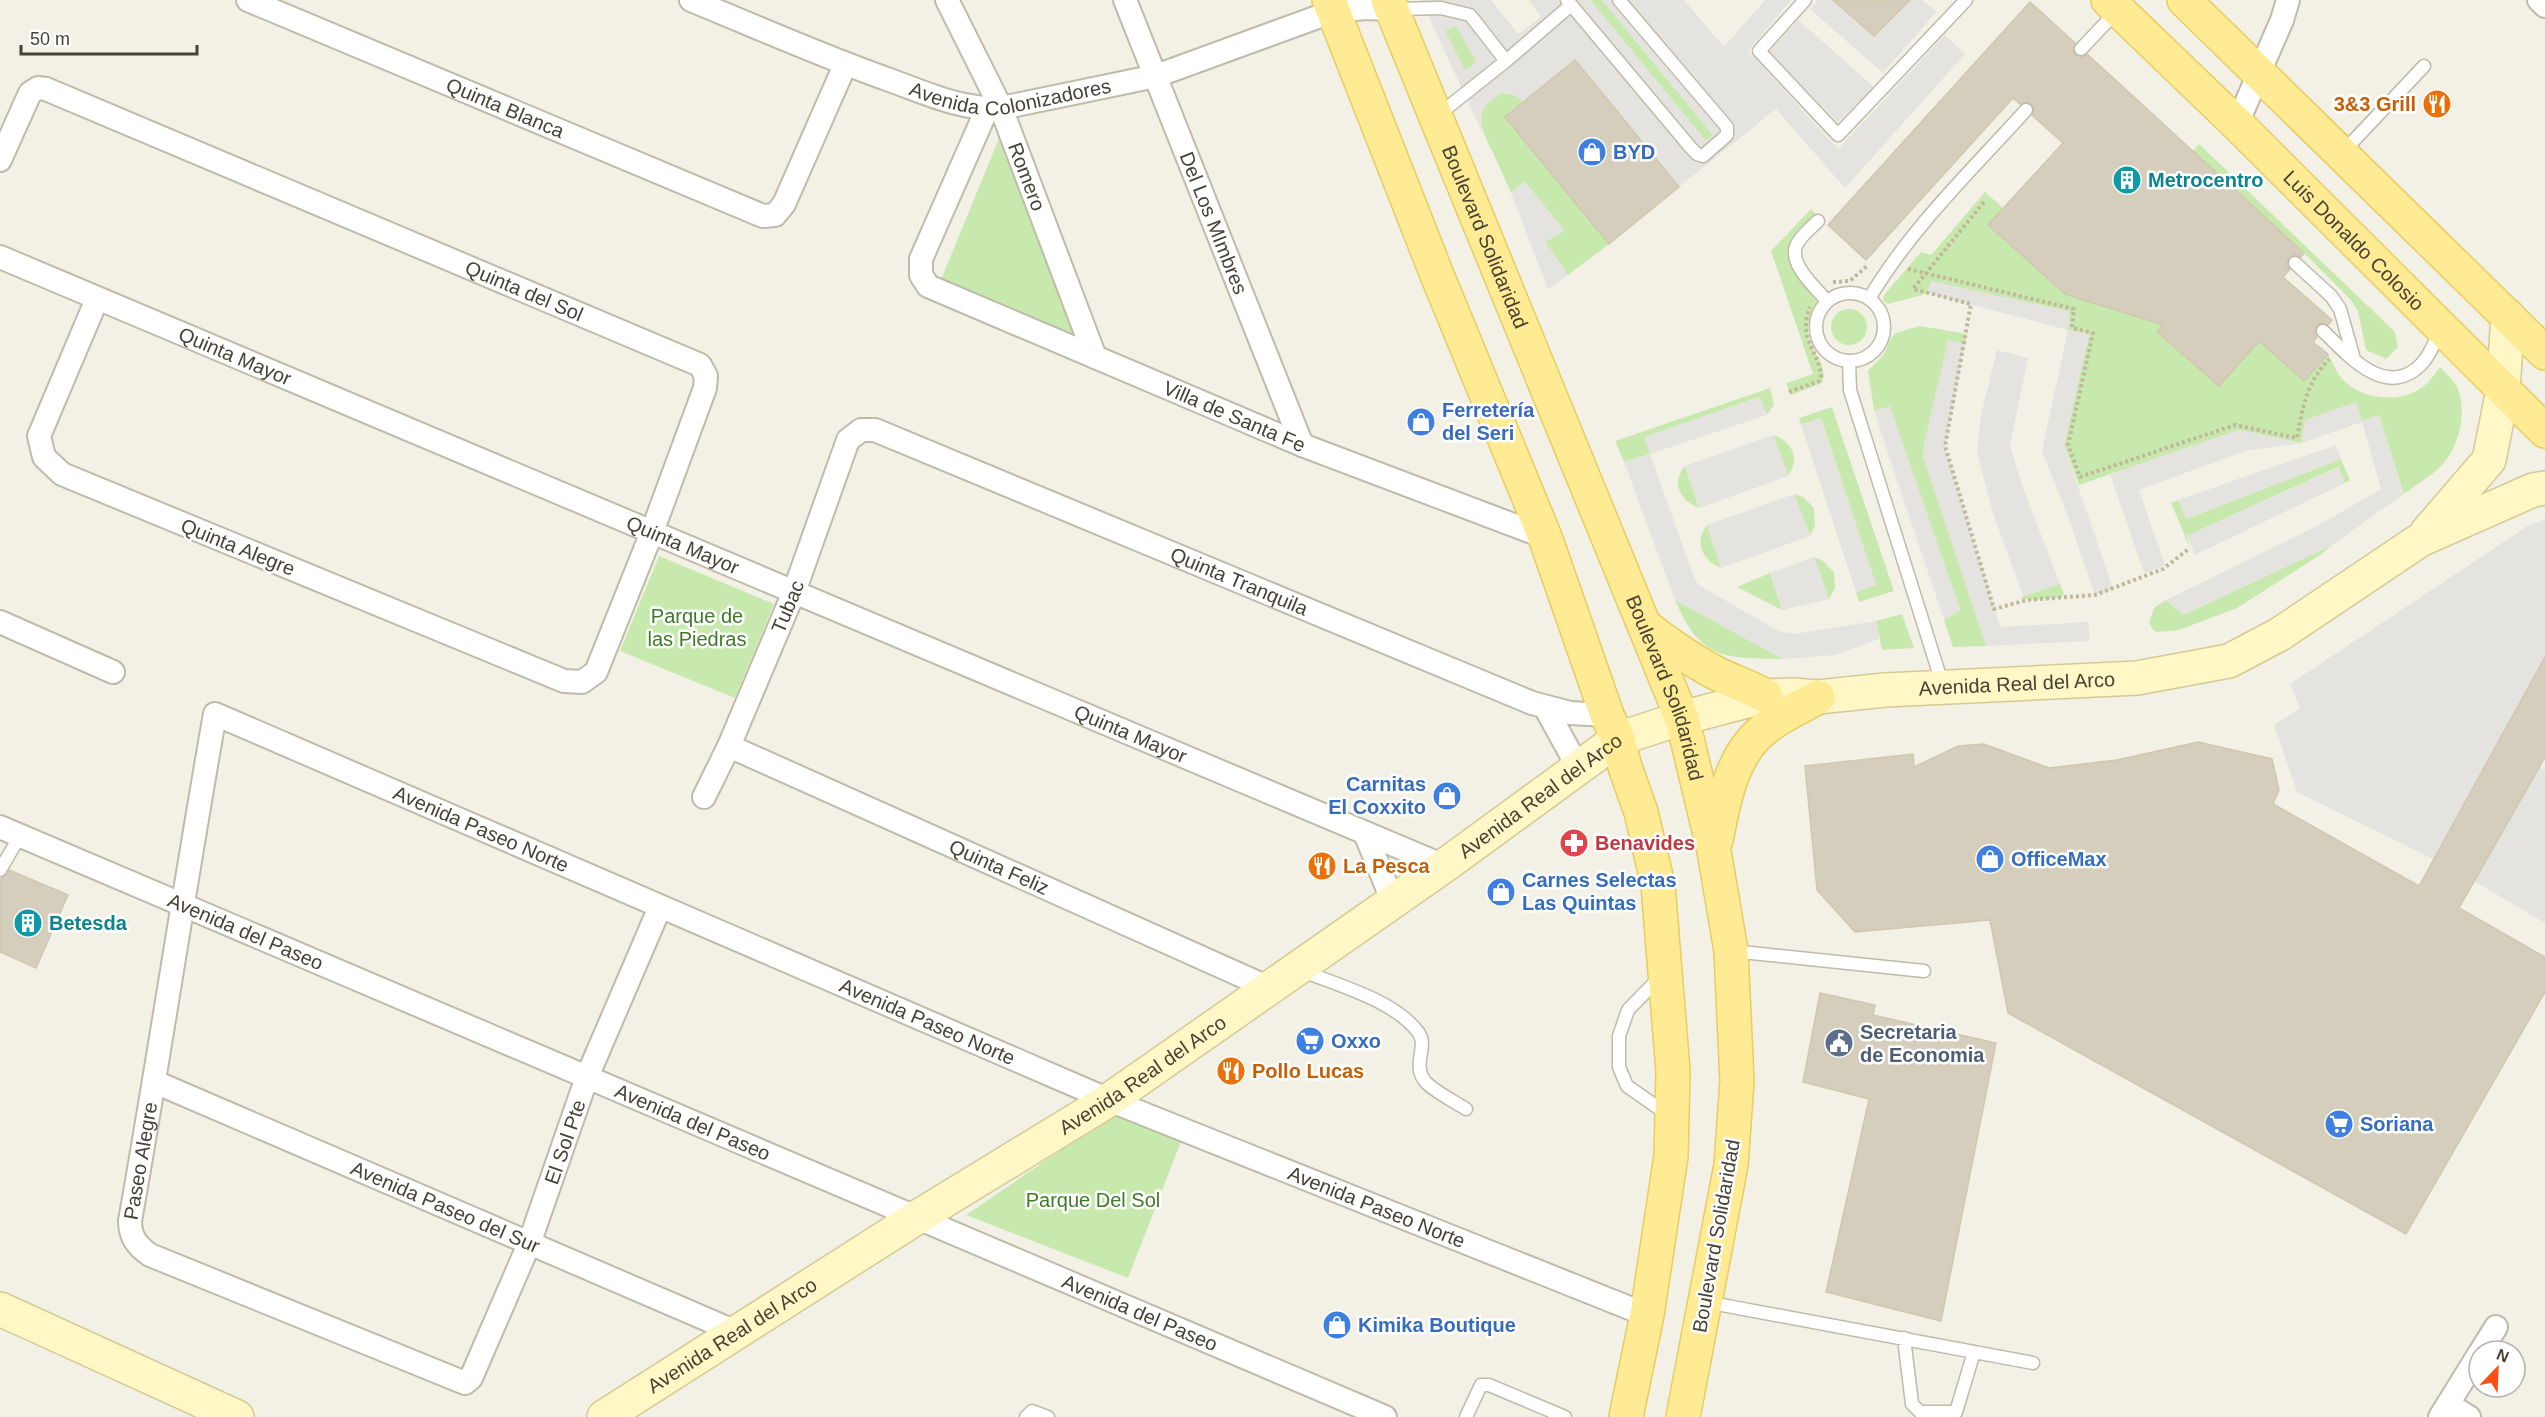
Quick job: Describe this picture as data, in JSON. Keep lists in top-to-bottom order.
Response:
{
  "streets": {
    "main road": ["Boulevard Solidaridad", "Luis Donaldo Colosio"],
    "street": [
      "Avenida Colonizadores",
      "Quinta Blanca",
      "Romero",
      "Del Los MImbres",
      "Quinta del Sol",
      "Quinta Mayor",
      "Villa de Santa Fe",
      "Quinta Alegre",
      "Quinta Tranquila",
      "Tubac",
      "Avenida Real del Arco",
      "Avenida Paseo Norte",
      "Quinta Feliz",
      "Avenida del Paseo",
      "El Sol Pte",
      "Paseo Alegre",
      "Avenida Paseo del Sur"
    ]
  },
  "crossings": [
    ["Avenida Colonizadores", "Quinta Blanca"],
    ["Avenida Colonizadores", "Romero"],
    ["Avenida Colonizadores", "Del Los MImbres"],
    ["Avenida Colonizadores", "Boulevard Solidaridad"],
    ["Avenida Colonizadores", "Villa de Santa Fe"],
    ["Romero", "Villa de Santa Fe"],
    ["Del Los MImbres", "Villa de Santa Fe"],
    ["Boulevard Solidaridad", "Avenida Real del Arco"],
    ["Luis Donaldo Colosio", "Avenida Real del Arco"],
    ["Quinta del Sol", "Quinta Mayor"],
    ["Quinta del Sol", "Quinta Alegre"],
    ["Quinta Mayor", "Quinta Alegre"],
    ["Quinta Mayor", "Tubac"],
    ["Quinta Mayor", "Avenida Real del Arco"],
    ["Quinta Tranquila", "Tubac"],
    ["Quinta Tranquila", "Avenida Real del Arco"],
    ["Tubac", "Quinta Feliz"],
    ["Avenida Real del Arco", "Avenida Paseo Norte"],
    ["Avenida Real del Arco", "Quinta Feliz"],
    ["Avenida Real del Arco", "Avenida del Paseo"],
    ["Avenida Real del Arco", "Avenida Paseo del Sur"],
    ["Avenida Paseo Norte", "El Sol Pte"],
    ["Avenida Paseo Norte", "Paseo Alegre"],
    ["Avenida del Paseo", "El Sol Pte"],
    ["Avenida del Paseo", "Paseo Alegre"],
    ["El Sol Pte", "Paseo Alegre"],
    ["El Sol Pte", "Avenida Paseo del Sur"],
    ["Paseo Alegre", "Avenida Paseo del Sur"]
  ],
  "parks": ["Parque de las Piedras", "Parque Del Sol"],
  "places": {
    "restaurant": ["3&3 Grill", "La Pesca", "Pollo Lucas"],
    "shop": [
      "BYD",
      "Ferretería del Seri",
      "Carnitas El Coxxito",
      "OfficeMax",
      "Carnes Selectas Las Quintas",
      "Kimika Boutique"
    ],
    "building": ["Metrocentro", "Betesda"],
    "pharmacy": ["Benavides"],
    "supermarket": ["Oxxo", "Soriana"],
    "public building": ["Secretaria de Economia"]
  },
  "scale_bar": "50 m",
  "north": "top right"
}
